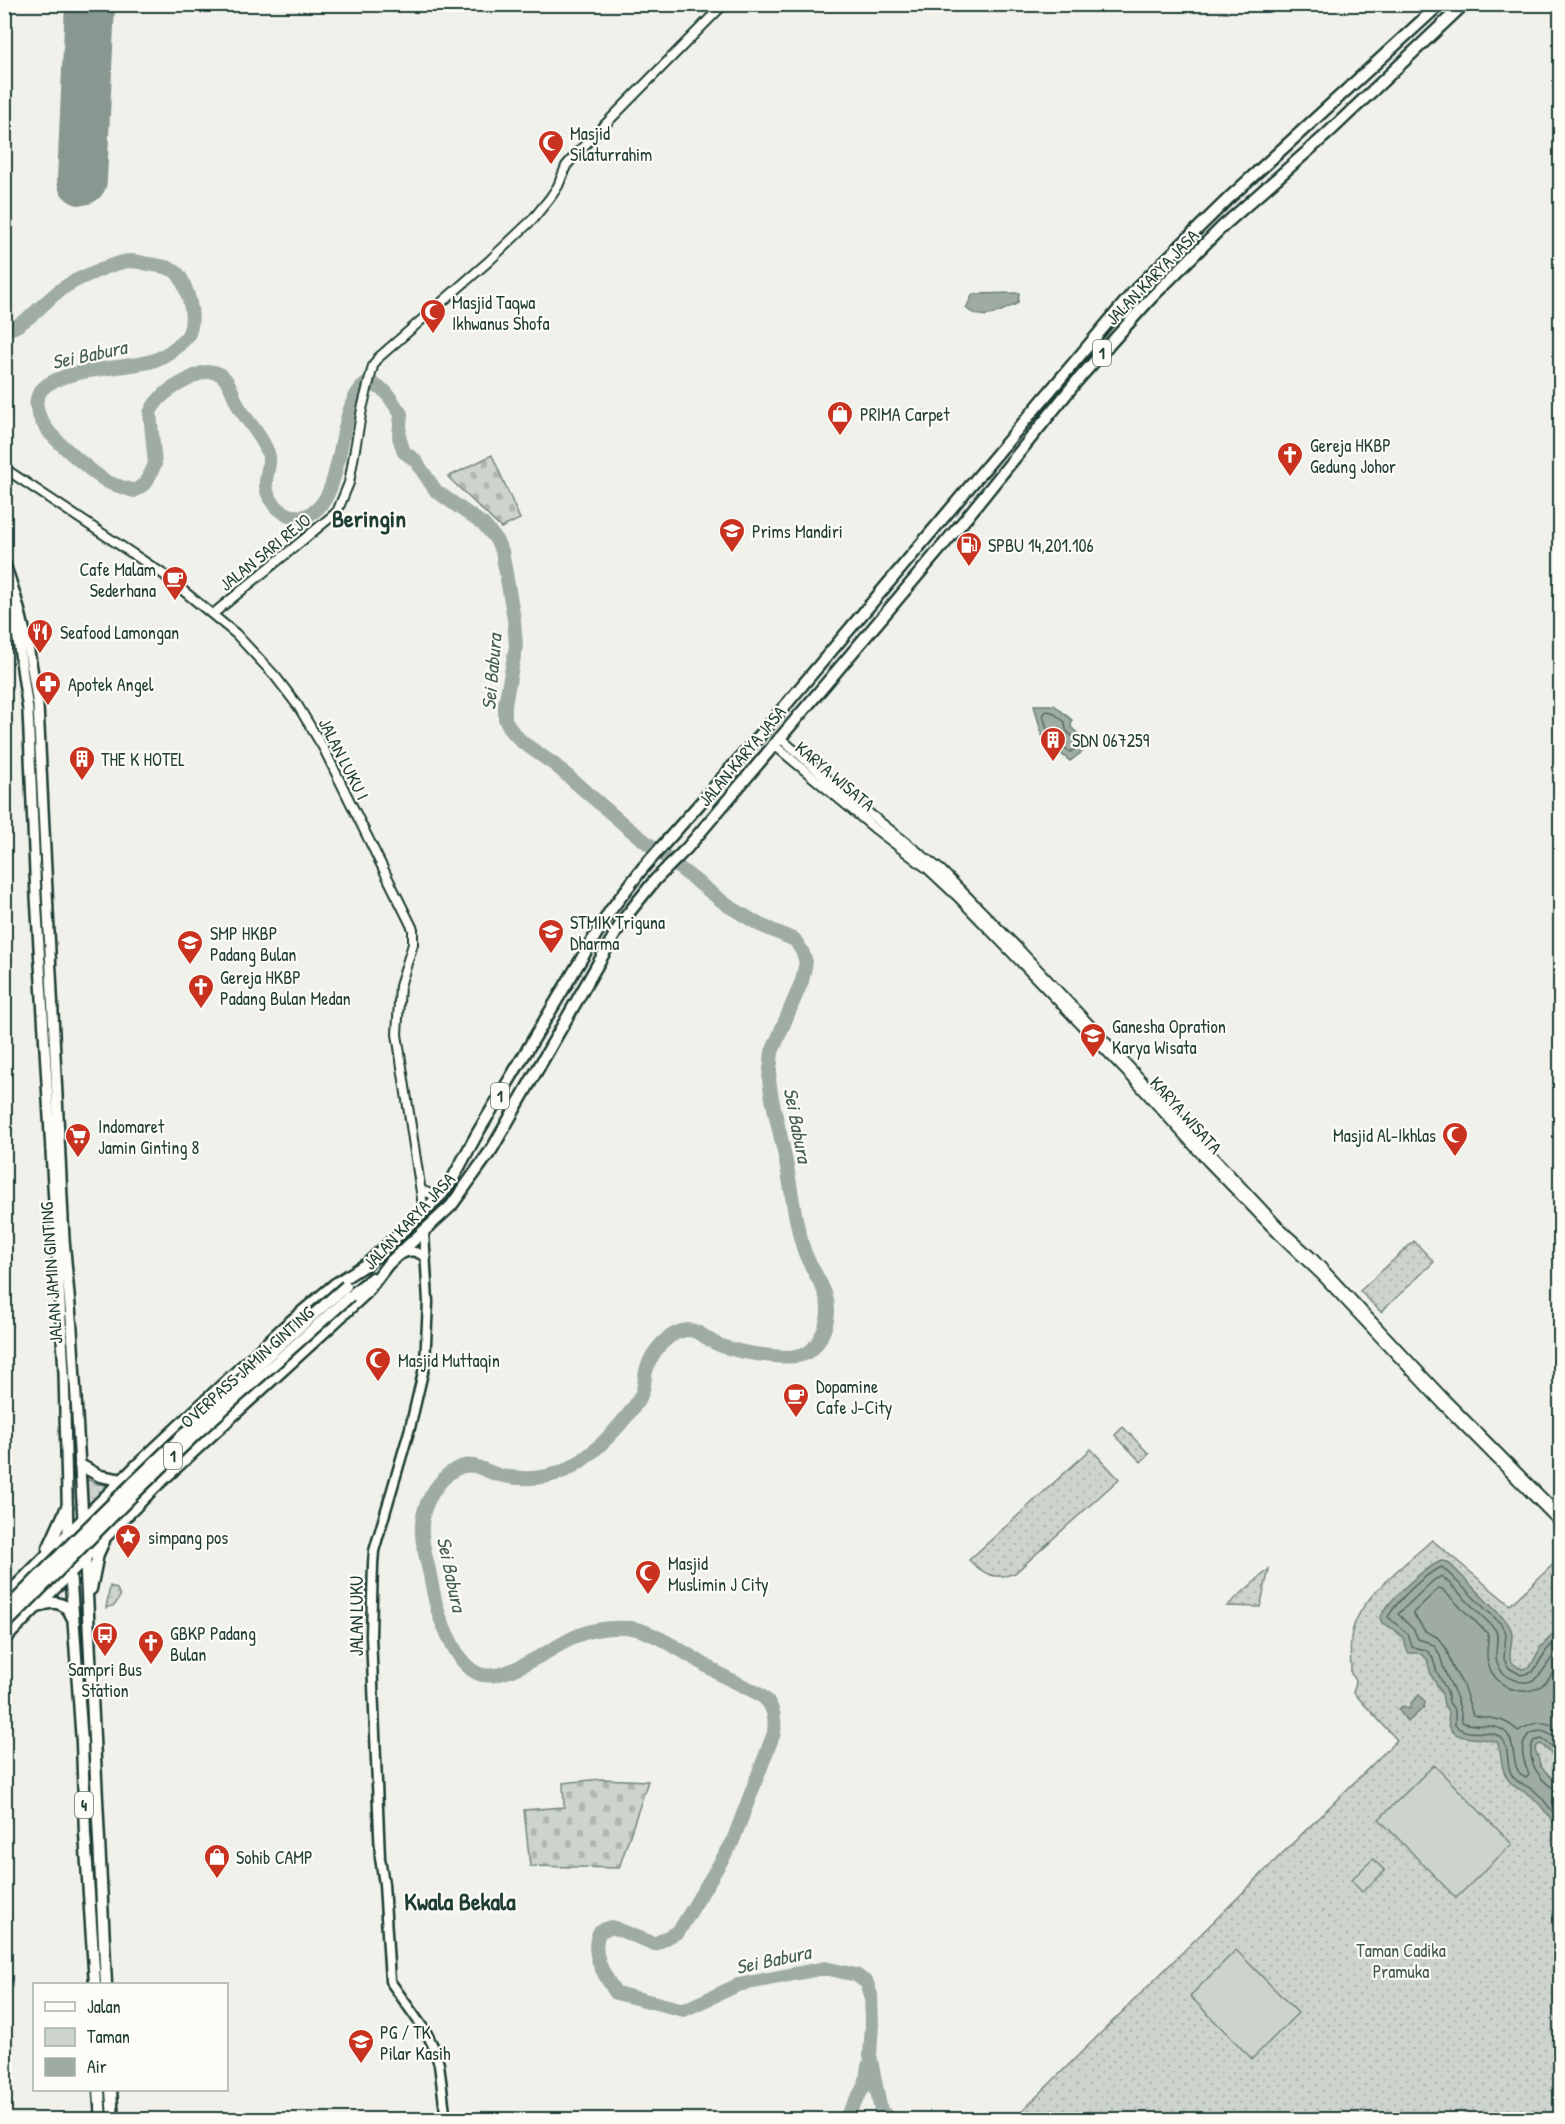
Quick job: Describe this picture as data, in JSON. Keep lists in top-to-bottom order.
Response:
{
  "streets": {
    "highway": [
      "JALAN KARYA JASA",
      "1",
      "JALAN JAMIN GINTING",
      "OVERPASS JAMIN GINTING",
      "4"
    ],
    "main road": ["JALAN LUKU"],
    "street": ["JALAN SARI REJO", "JALAN LUKU I", "KARYA WISATA"]
  },
  "crossings": [
    ["JALAN KARYA JASA", "1"],
    ["JALAN KARYA JASA", "JALAN LUKU I"],
    ["JALAN KARYA JASA", "KARYA WISATA"],
    ["JALAN KARYA JASA", "JALAN JAMIN GINTING"],
    ["JALAN KARYA JASA", "OVERPASS JAMIN GINTING"],
    ["JALAN KARYA JASA", "JALAN LUKU"],
    ["1", "JALAN JAMIN GINTING"],
    ["JALAN SARI REJO", "JALAN LUKU I"]
  ],
  "districts": ["Beringin", "Kwala Bekala"],
  "water": ["Sei Babura"],
  "parks": ["Taman Cadika Pramuka"],
  "places": {
    "mosque": [
      "Masjid Silaturrahim",
      "Masjid Taqwa Ikhwanus Shofa",
      "Masjid Al-Ikhlas",
      "Masjid Muttaqin",
      "Masjid Muslimin J City"
    ],
    "shop": ["PRIMA Carpet", "Sohib CAMP"],
    "church": ["Gereja HKBP Gedung Johor", "Gereja HKBP Padang Bulan Medan", "GBKP Padang Bulan"],
    "school or university": [
      "Prims Mandiri",
      "STMIK Triguna Dharma",
      "SMP HKBP Padang Bulan",
      "Ganesha Opration Karya Wisata",
      "PG / TK Pilar Kasih"
    ],
    "fuel station": ["SPBU 14,201.106"],
    "cafe": ["Cafe Malam Sederhana", "Dopamine Cafe J-City"],
    "restaurant": ["Seafood Lamongan"],
    "pharmacy": ["Apotek Angel"],
    "building": ["SDN 067259", "THE K HOTEL"],
    "supermarket": ["Indomaret Jamin Ginting 8"],
    "place": ["simpang pos"],
    "bus stop": ["Sampri Bus Station"]
  },
  "legend": ["Jalan", "Taman", "Air"]
}
